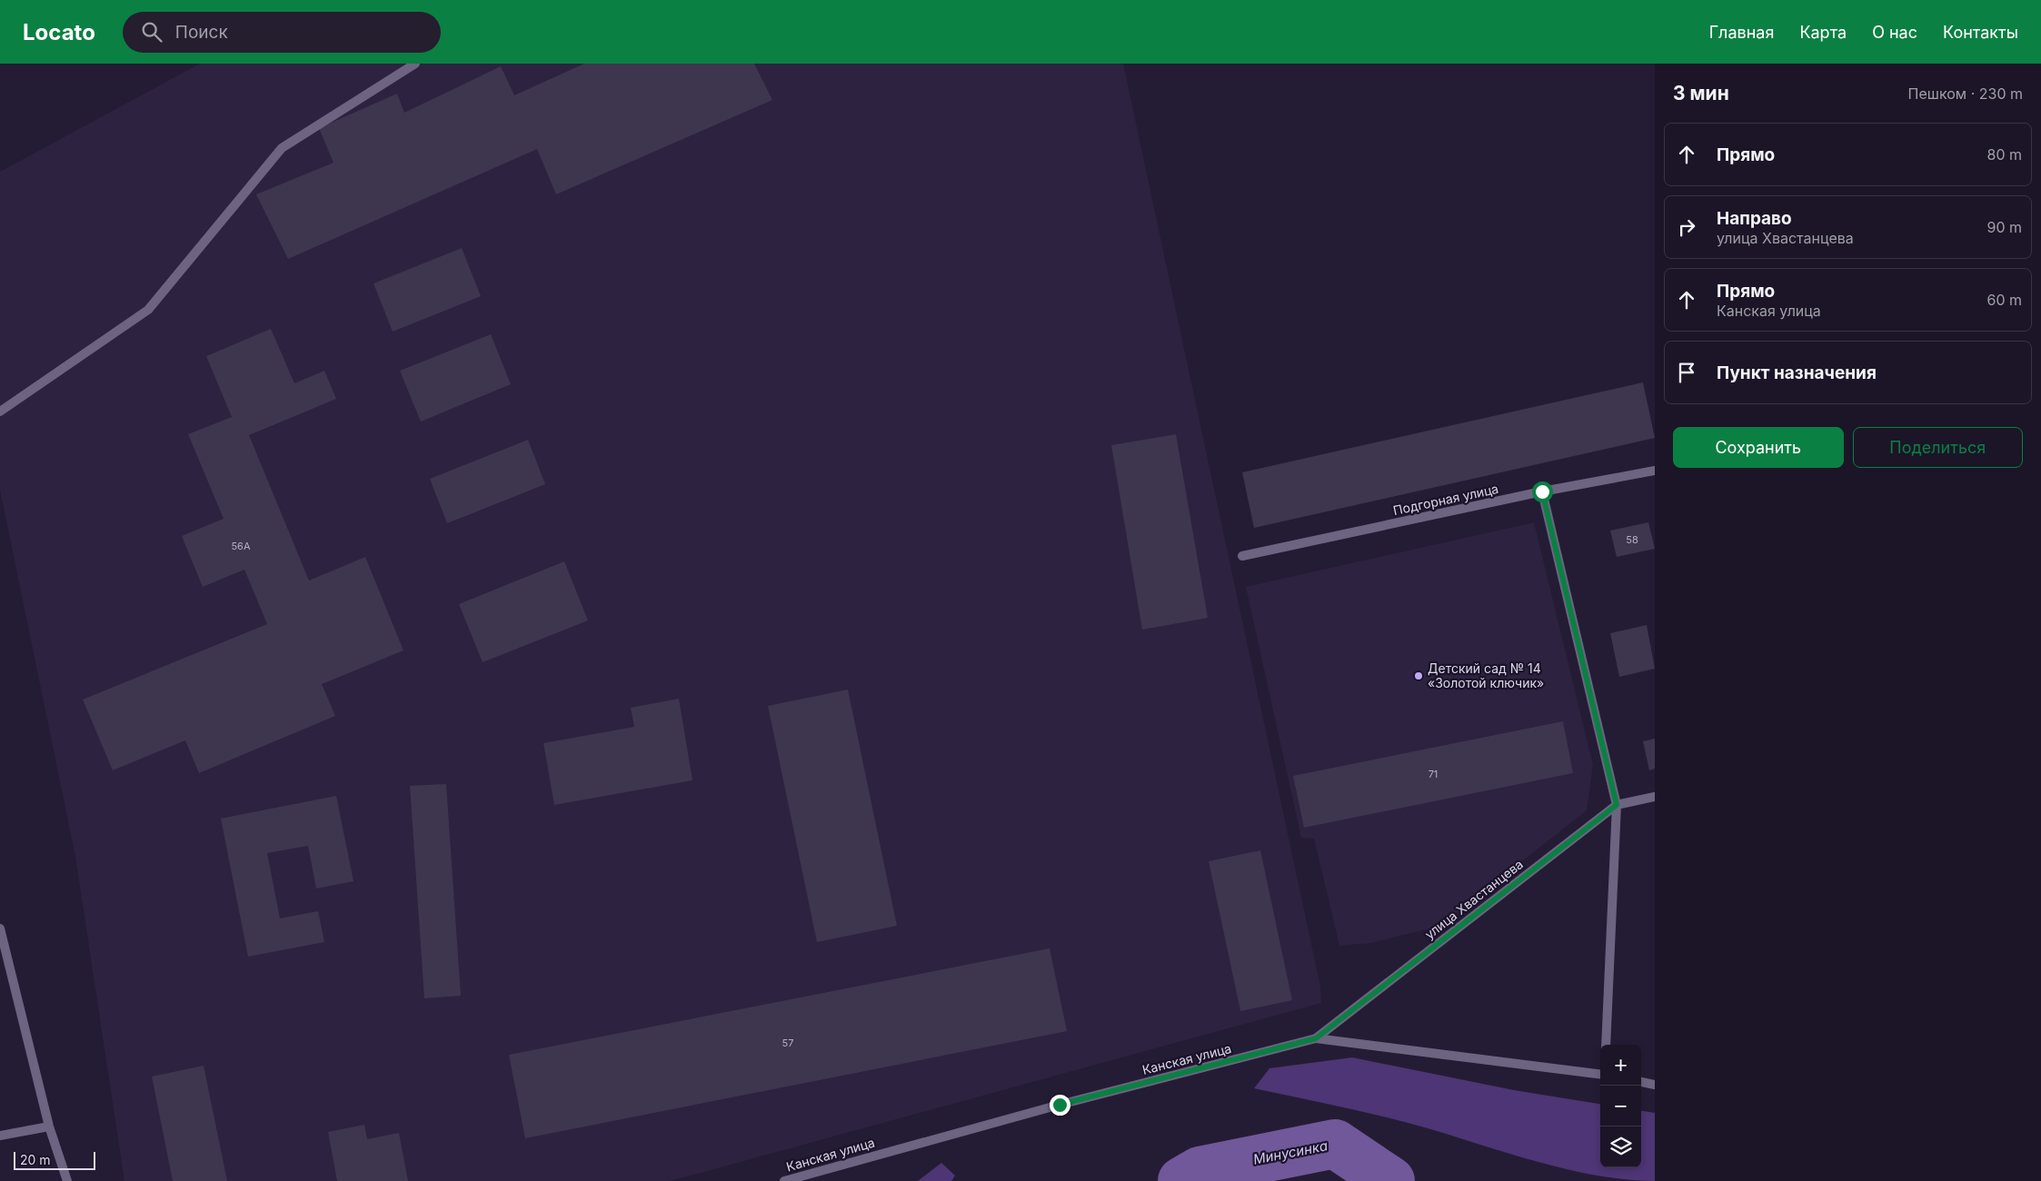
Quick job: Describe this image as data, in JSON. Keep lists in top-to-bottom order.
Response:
{
  "streets": {
    "street": ["Подгорная улица", "улица Хвастанцева", "Канская улица"]
  },
  "crossings": [
    ["улица Хвастанцева", "Канская улица"]
  ],
  "water": ["Минусинка"],
  "places": ["Детский сад № 14 «Золотой ключик»"],
  "house_numbers": [
    "58",
    "56А",
    "71",
    "57"
  ],
  "scale_bar": "20 m",
  "page": {
    "header": "Locato",
    "search": "Поиск",
    "nav": [
      "Главная",
      "Карта",
      "О нас",
      "Контакты"
    ],
    "heading": ["3 мин", "Пешком · 230 m"],
    "list": [
      ["Прямо", "80 m"],
      ["Направо", "улица Хвастанцева", "90 m"],
      ["Прямо", "Канская улица", "60 m"],
      "Пункт назначения"
    ],
    "buttons": ["Сохранить", "Поделиться"],
    "map_buttons": ["+", "−"],
    "scale": "20 m"
  }
}
